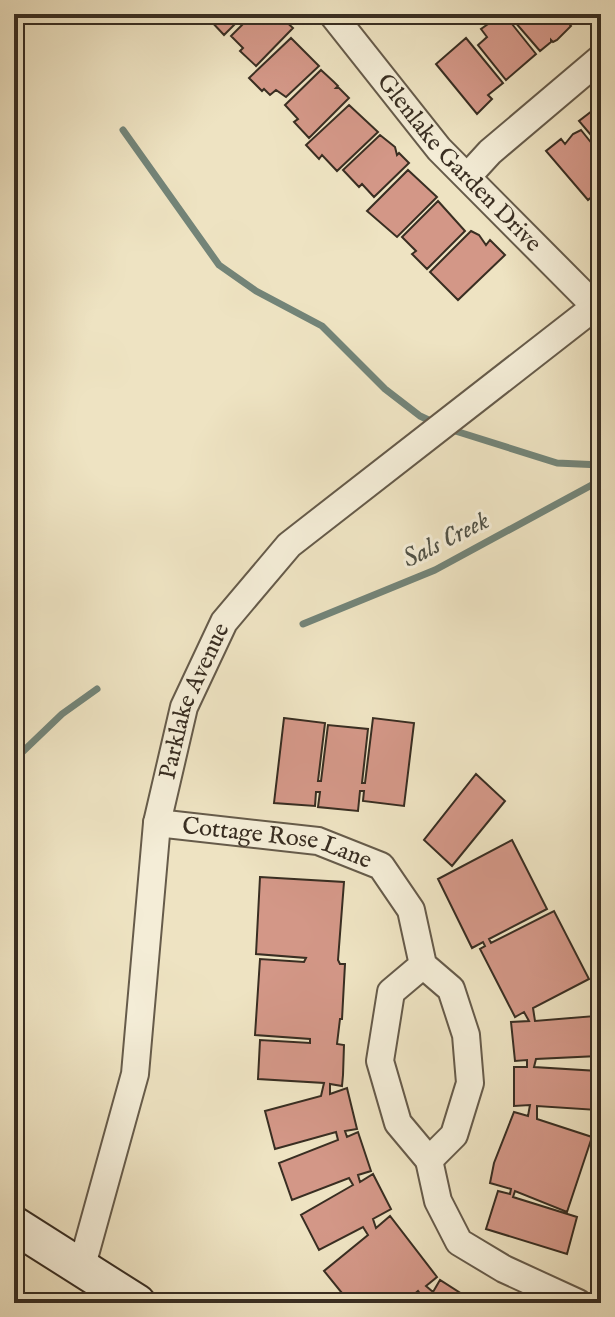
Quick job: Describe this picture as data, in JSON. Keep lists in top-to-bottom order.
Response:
{
  "streets": {
    "street": ["Glenlake Garden Drive", "Parklake Avenue", "Cottage Rose Lane"]
  },
  "crossings": [
    ["Glenlake Garden Drive", "Parklake Avenue"],
    ["Parklake Avenue", "Cottage Rose Lane"]
  ],
  "water": ["Sals Creek"]
}
